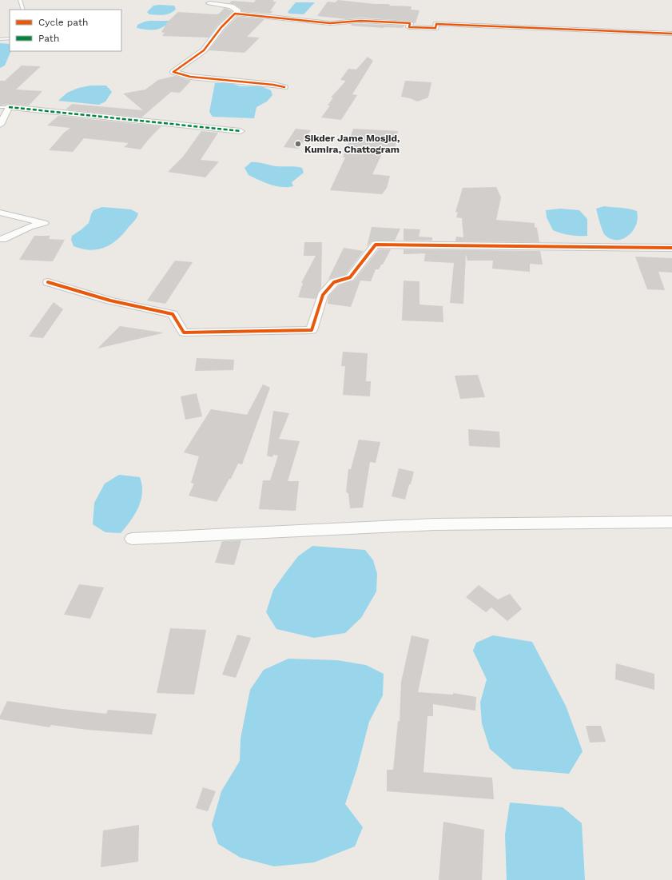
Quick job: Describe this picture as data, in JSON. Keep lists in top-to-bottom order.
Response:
{
  "places": ["Sikder Jame Mosjid, Kumira, Chattogram"],
  "legend": ["Cycle path", "Path"]
}
